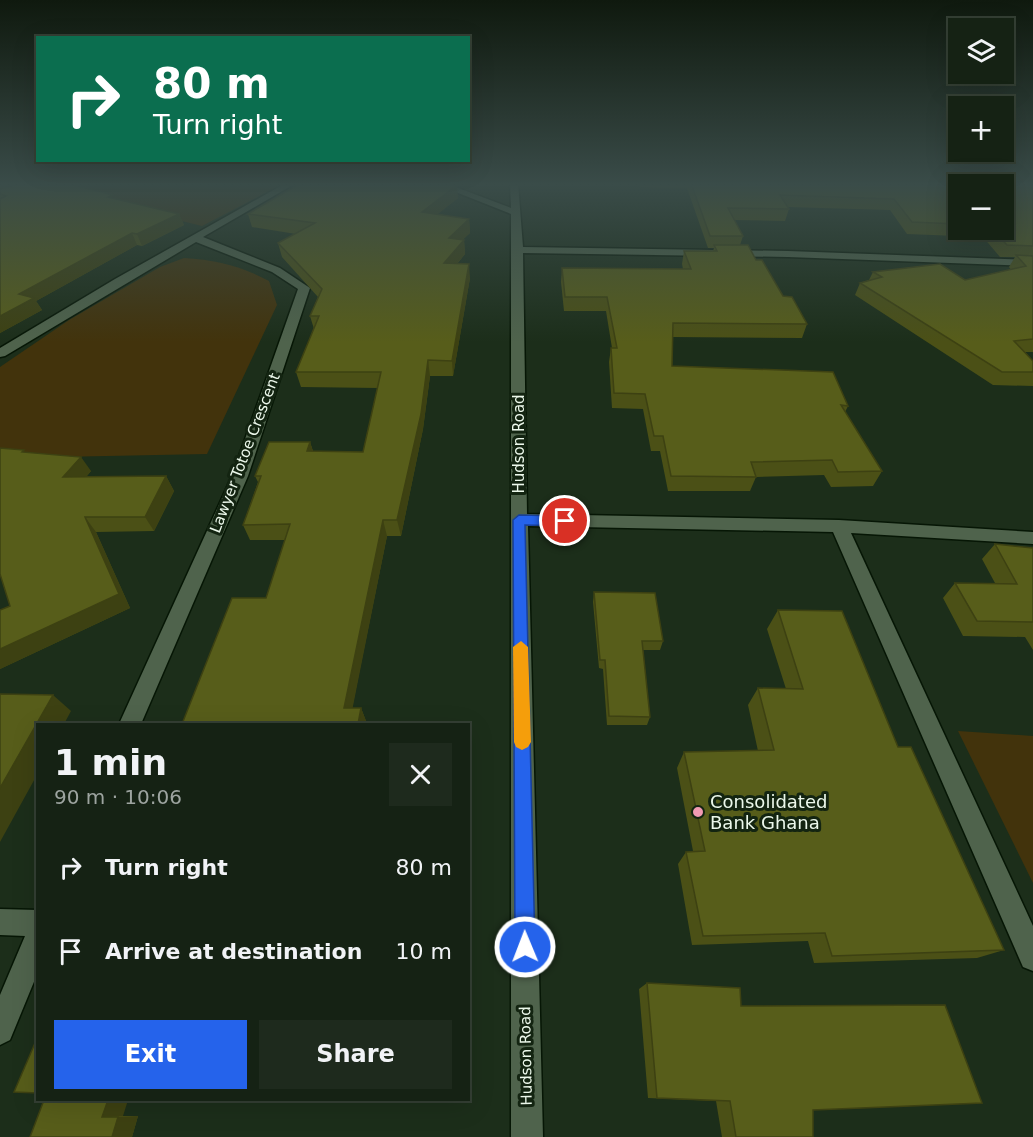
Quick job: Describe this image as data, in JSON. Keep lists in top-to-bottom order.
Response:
{
  "streets": {
    "street": ["Hudson Road", "Lawyer Totoe Crescent"]
  },
  "places": ["Consolidated Bank Ghana"],
  "page": {
    "map_buttons": ["+", "−"],
    "turn": ["80 m", "Turn right"],
    "heading": ["1 min", "90 m · 10:06"],
    "list": [
      {
        "name": "Turn right",
        "value": "80 m"
      },
      {
        "name": "Arrive at destination",
        "value": "10 m"
      }
    ],
    "buttons": ["Exit", "Share"]
  }
}
